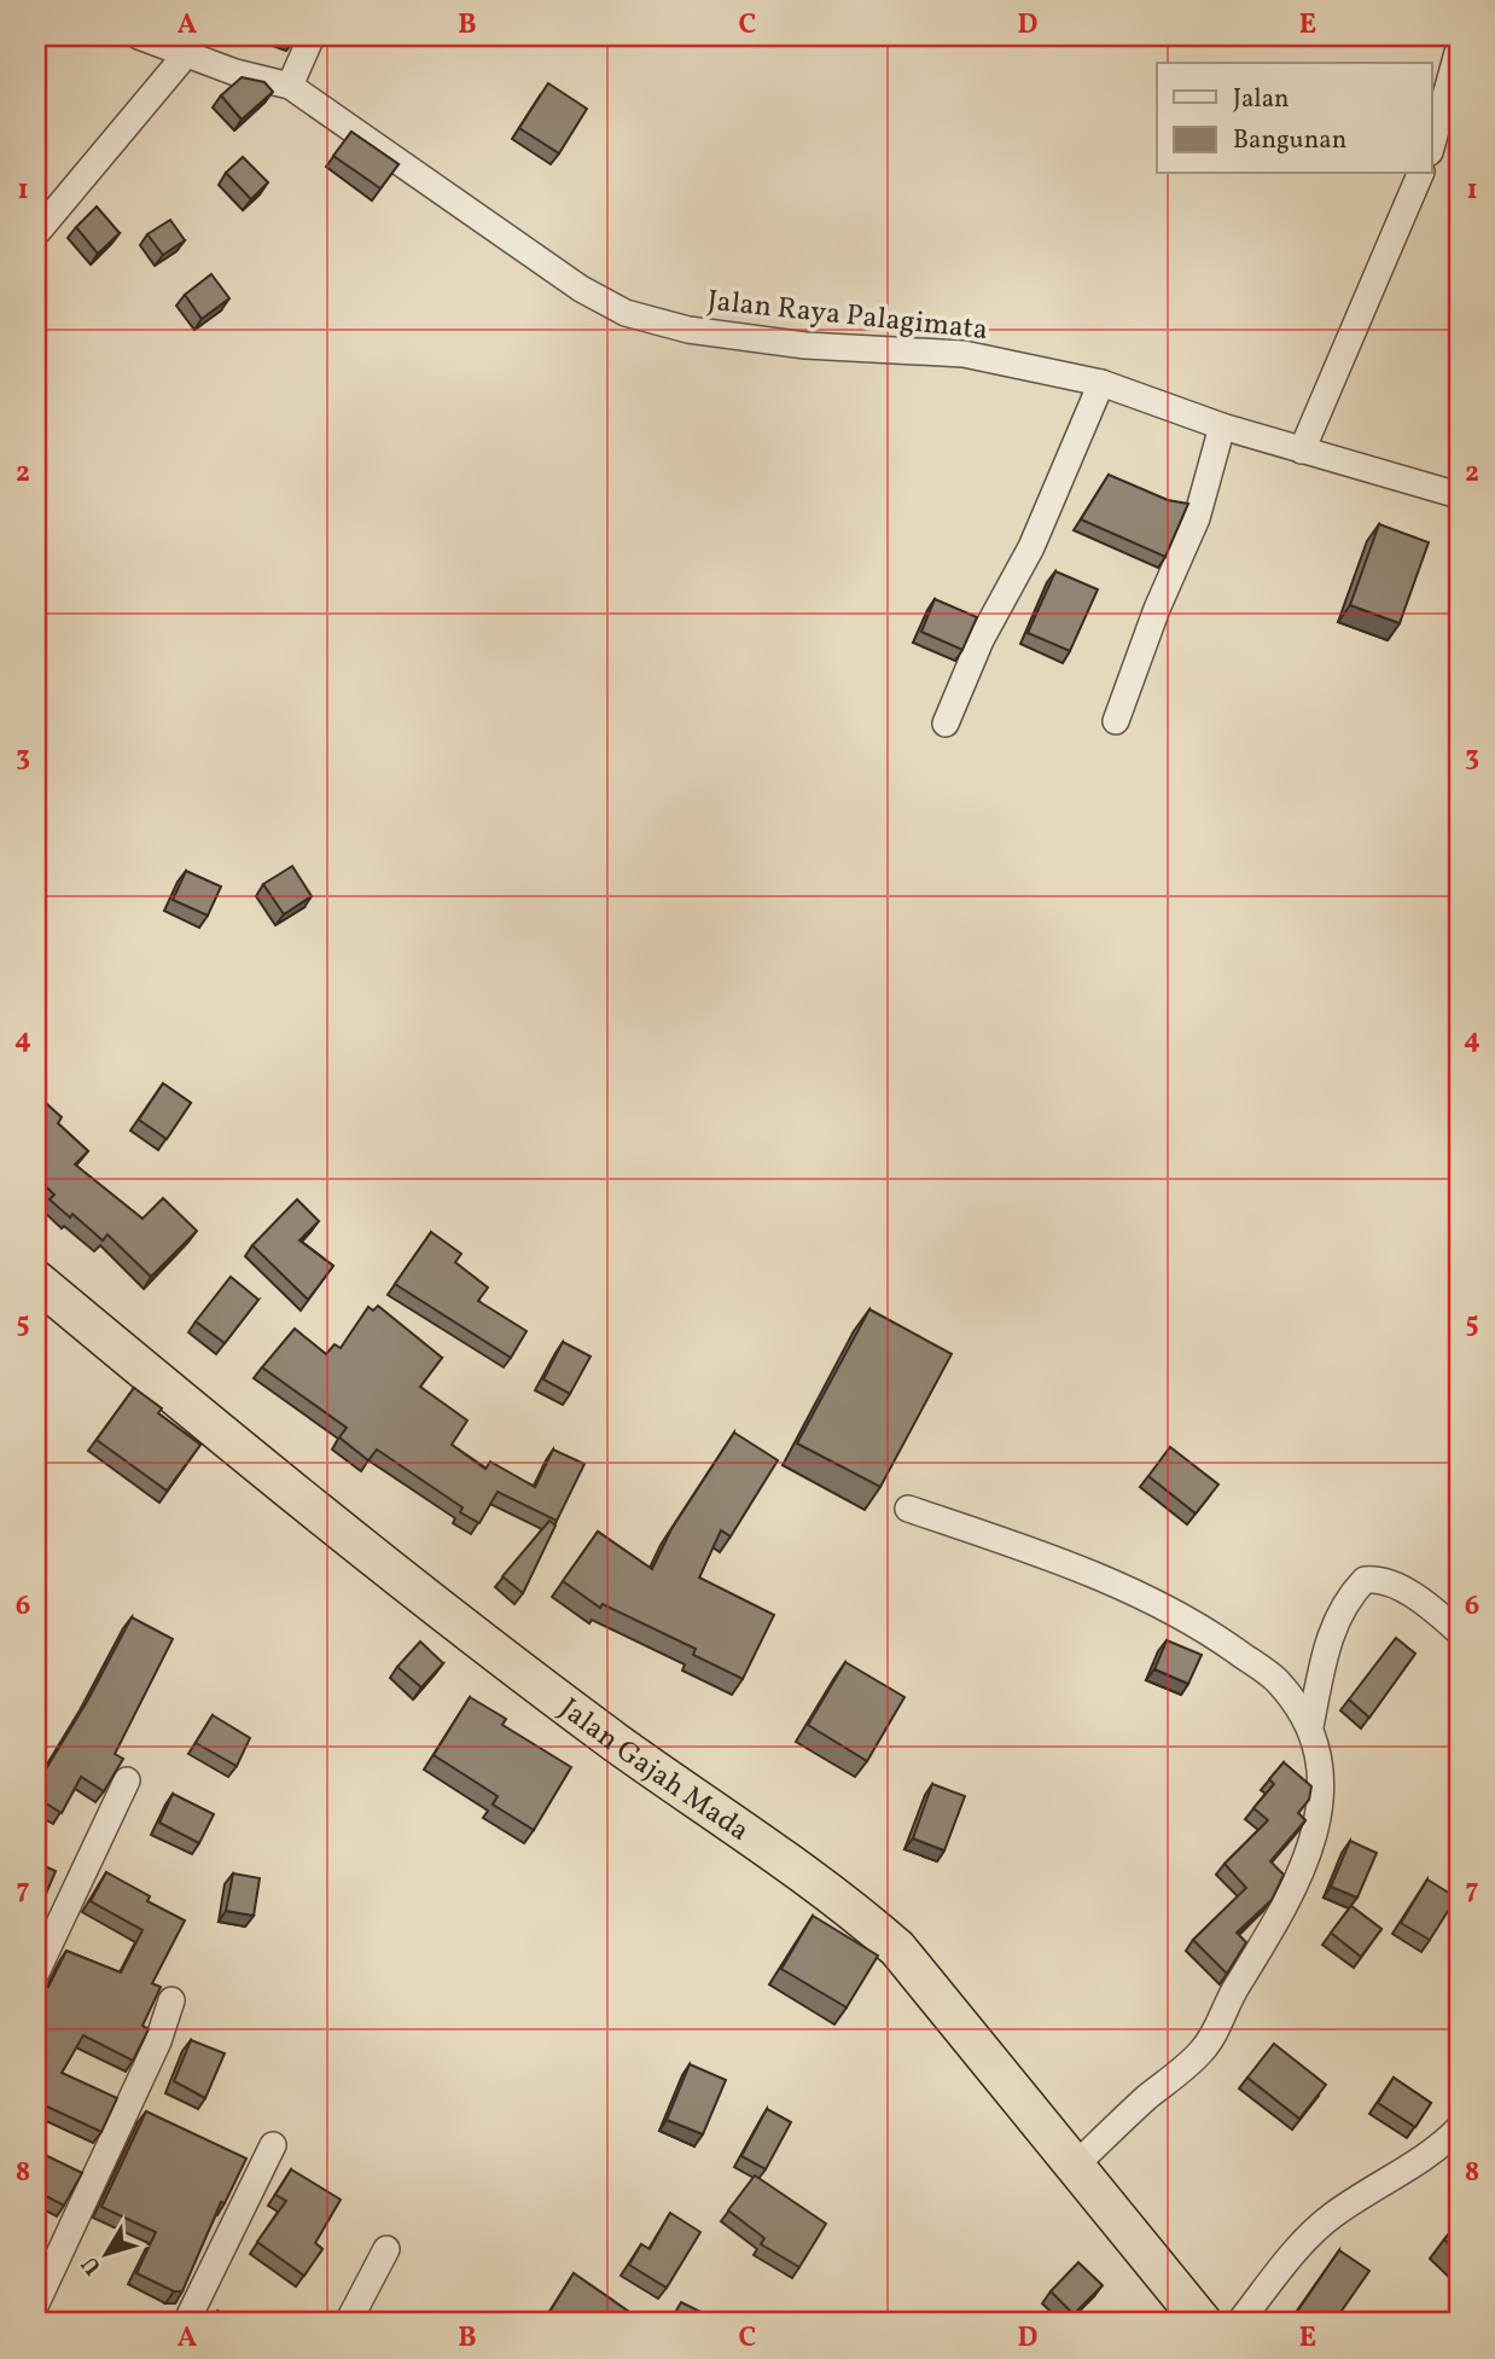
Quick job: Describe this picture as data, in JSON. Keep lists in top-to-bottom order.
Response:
{
  "streets": {
    "highway": ["Jalan Gajah Mada"],
    "street": ["Jalan Raya Palagimata"]
  },
  "legend": ["Jalan", "Bangunan"],
  "north": "bottom left",
  "grid": {
    "columns": [
      "A",
      "B",
      "C",
      "D",
      "E"
    ],
    "rows": [
      "1",
      "2",
      "3",
      "4",
      "5",
      "6",
      "7",
      "8"
    ]
  }
}
